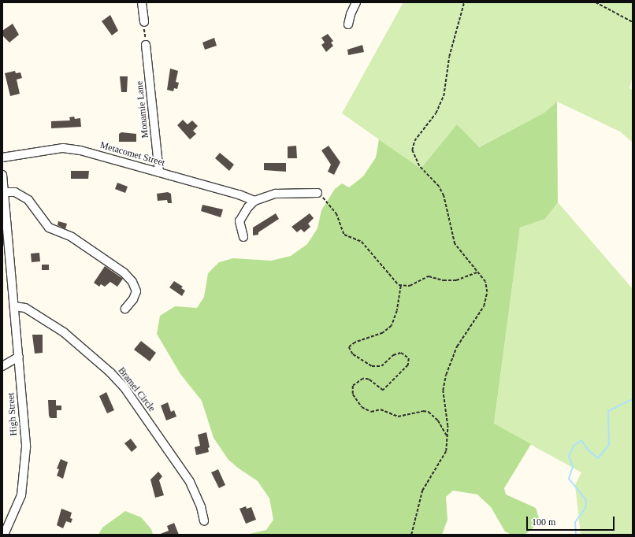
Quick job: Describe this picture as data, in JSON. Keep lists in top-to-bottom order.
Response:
{
  "streets": {
    "street": [
      "Monamie Lane",
      "Metacomet Street",
      "Bramel Circle",
      "High Street"
    ]
  },
  "crossings": [
    ["Monamie Lane", "Metacomet Street"],
    ["Bramel Circle", "High Street"]
  ],
  "scale_bar": "100 m"
}
